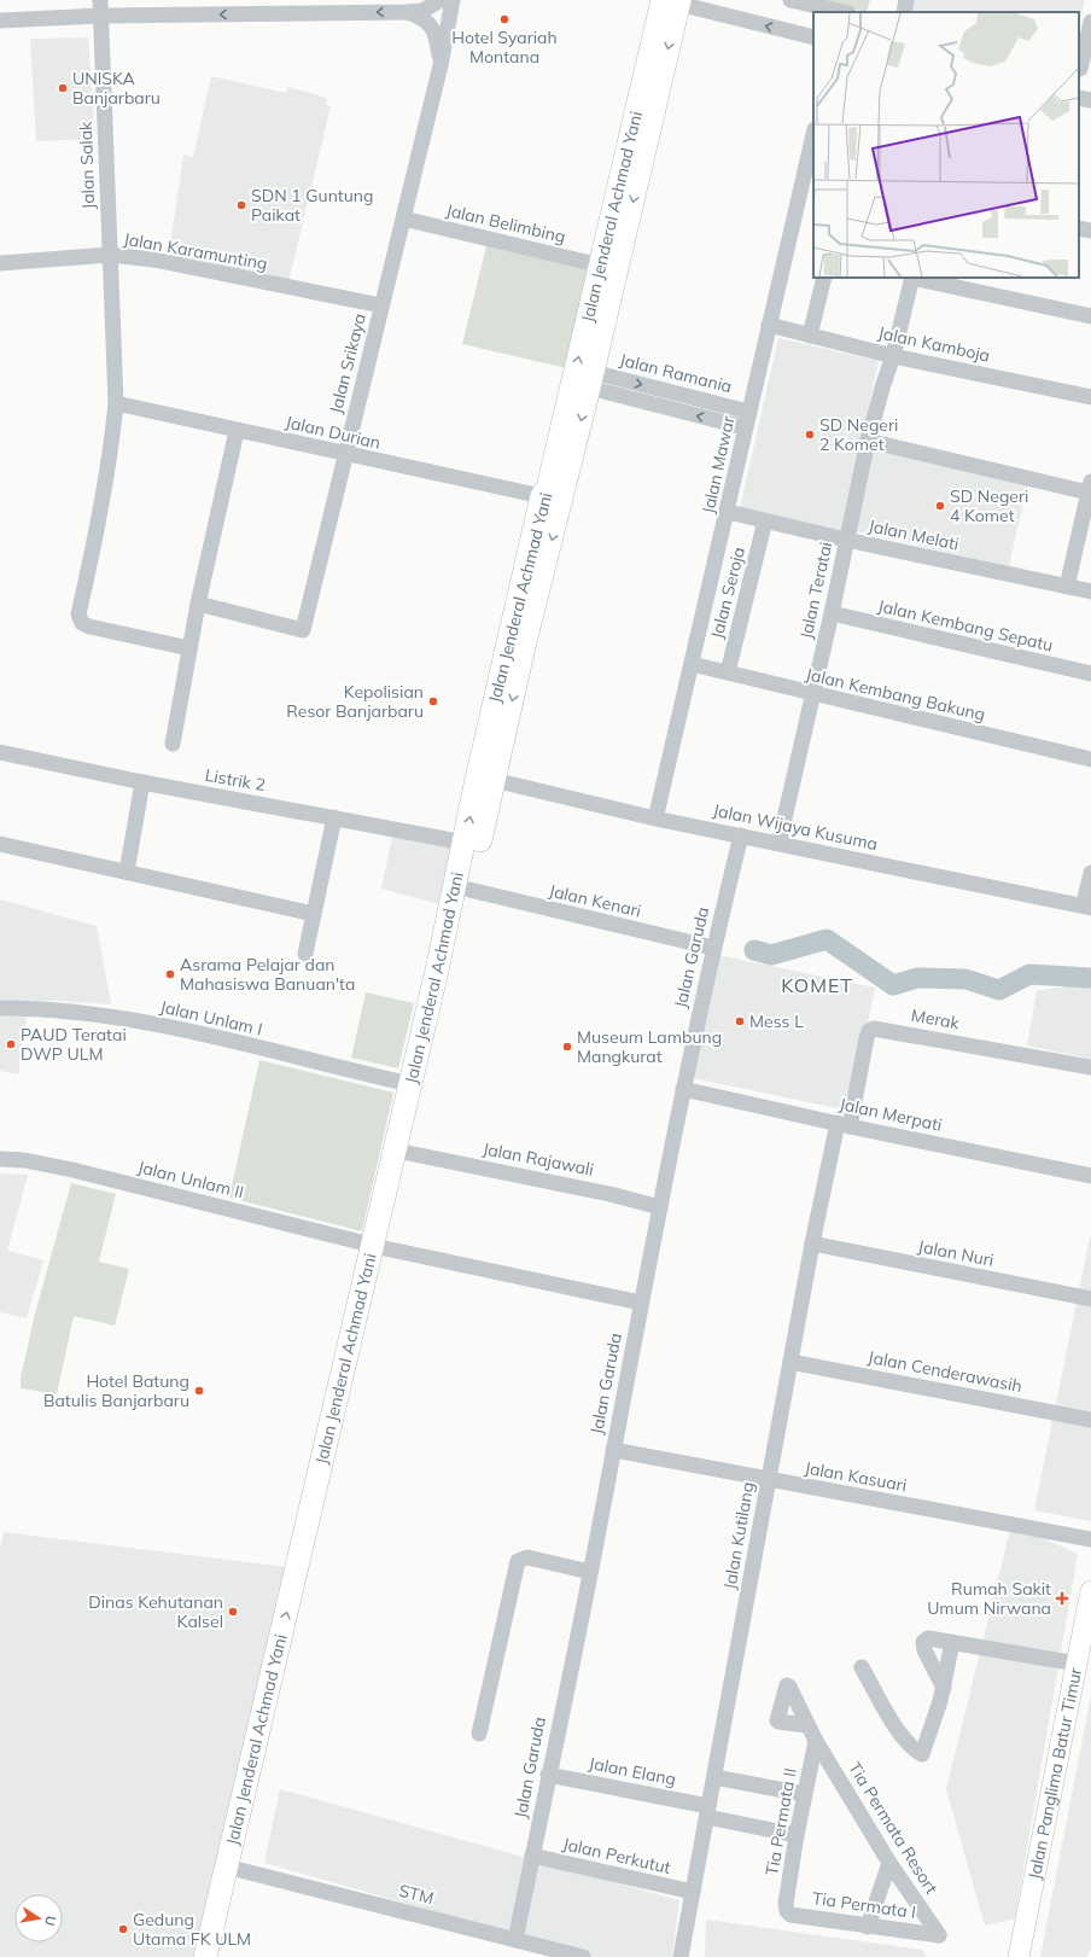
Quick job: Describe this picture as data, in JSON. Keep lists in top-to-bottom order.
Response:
{
  "streets": {
    "highway": ["Jalan Jenderal Achmad Yani"],
    "main road": ["Jalan Panglima Batur Timur"],
    "street": [
      "Jalan Salak",
      "Jalan Belimbing",
      "Jalan Karamunting",
      "Jalan Kamboja",
      "Jalan Srikaya",
      "Jalan Ramania",
      "Jalan Durian",
      "Jalan Mawar",
      "Jalan Melati",
      "Jalan Teratai",
      "Jalan Seroja",
      "Jalan Kembang Sepatu",
      "Jalan Kembang Bakung",
      "Listrik 2",
      "Jalan Wijaya Kusuma",
      "Jalan Kenari",
      "Jalan Garuda",
      "Jalan Unlam I",
      "Merak",
      "Jalan Merpati",
      "Jalan Rajawali",
      "Jalan Unlam II",
      "Jalan Nuri",
      "Jalan Cenderawasih",
      "Jalan Kasuari",
      "Jalan Kutilang",
      "Jalan Elang",
      "Tia Permata II",
      "Tia Permata Resort",
      "Jalan Perkutut",
      "STM",
      "Tia Permata I"
    ]
  },
  "crossings": [
    ["Jalan Salak", "Jalan Karamunting"],
    ["Jalan Salak", "Jalan Durian"],
    ["Jalan Jenderal Achmad Yani", "Jalan Belimbing"],
    ["Jalan Jenderal Achmad Yani", "Jalan Ramania"],
    ["Jalan Jenderal Achmad Yani", "Jalan Durian"],
    ["Jalan Jenderal Achmad Yani", "Listrik 2"],
    ["Jalan Jenderal Achmad Yani", "Jalan Wijaya Kusuma"],
    ["Jalan Jenderal Achmad Yani", "Jalan Kenari"],
    ["Jalan Jenderal Achmad Yani", "Jalan Unlam I"],
    ["Jalan Jenderal Achmad Yani", "Jalan Rajawali"],
    ["Jalan Jenderal Achmad Yani", "Jalan Unlam II"],
    ["Jalan Jenderal Achmad Yani", "STM"],
    ["Jalan Belimbing", "Jalan Srikaya"],
    ["Jalan Karamunting", "Jalan Srikaya"],
    ["Jalan Kamboja", "Jalan Mawar"],
    ["Jalan Kamboja", "Jalan Teratai"],
    ["Jalan Srikaya", "Jalan Durian"],
    ["Jalan Ramania", "Jalan Mawar"],
    ["Jalan Mawar", "Jalan Melati"],
    ["Jalan Mawar", "Jalan Kembang Bakung"],
    ["Jalan Mawar", "Jalan Wijaya Kusuma"],
    ["Jalan Melati", "Jalan Teratai"],
    ["Jalan Melati", "Jalan Seroja"],
    ["Jalan Teratai", "Jalan Kembang Sepatu"],
    ["Jalan Teratai", "Jalan Kembang Bakung"],
    ["Jalan Teratai", "Jalan Wijaya Kusuma"],
    ["Jalan Seroja", "Jalan Kembang Bakung"],
    ["Jalan Wijaya Kusuma", "Jalan Garuda"],
    ["Jalan Kenari", "Jalan Garuda"],
    ["Jalan Garuda", "Jalan Merpati"],
    ["Jalan Garuda", "Jalan Rajawali"],
    ["Jalan Garuda", "Jalan Unlam II"],
    ["Jalan Garuda", "Jalan Kasuari"],
    ["Jalan Garuda", "Jalan Elang"],
    ["Jalan Garuda", "Jalan Perkutut"],
    ["Jalan Garuda", "STM"],
    ["Merak", "Jalan Merpati"],
    ["Merak", "Jalan Kutilang"],
    ["Jalan Merpati", "Jalan Kutilang"],
    ["Jalan Nuri", "Jalan Kutilang"],
    ["Jalan Cenderawasih", "Jalan Kutilang"],
    ["Jalan Kasuari", "Jalan Kutilang"],
    ["Jalan Kutilang", "Jalan Elang"],
    ["Jalan Kutilang", "Jalan Perkutut"],
    ["Jalan Elang", "Tia Permata II"],
    ["Tia Permata II", "Tia Permata Resort"],
    ["Tia Permata II", "Tia Permata I"],
    ["Tia Permata Resort", "Tia Permata I"]
  ],
  "districts": ["KOMET"],
  "places": {
    "other": [
      "Hotel Syariah Montana",
      "UNISKA Banjarbaru",
      "SDN 1 Guntung Paikat",
      "SD Negeri 2 Komet",
      "SD Negeri 4 Komet",
      "Kepolisian Resor Banjarbaru",
      "Asrama Pelajar dan Mahasiswa Banuan'ta",
      "Mess L",
      "PAUD Teratai DWP ULM",
      "Museum Lambung Mangkurat",
      "Hotel Batung Batulis Banjarbaru",
      "Dinas Kehutanan Kalsel",
      "Gedung Utama FK ULM"
    ],
    "health": ["Rumah Sakit Umum Nirwana"]
  },
  "north": "right"
}
